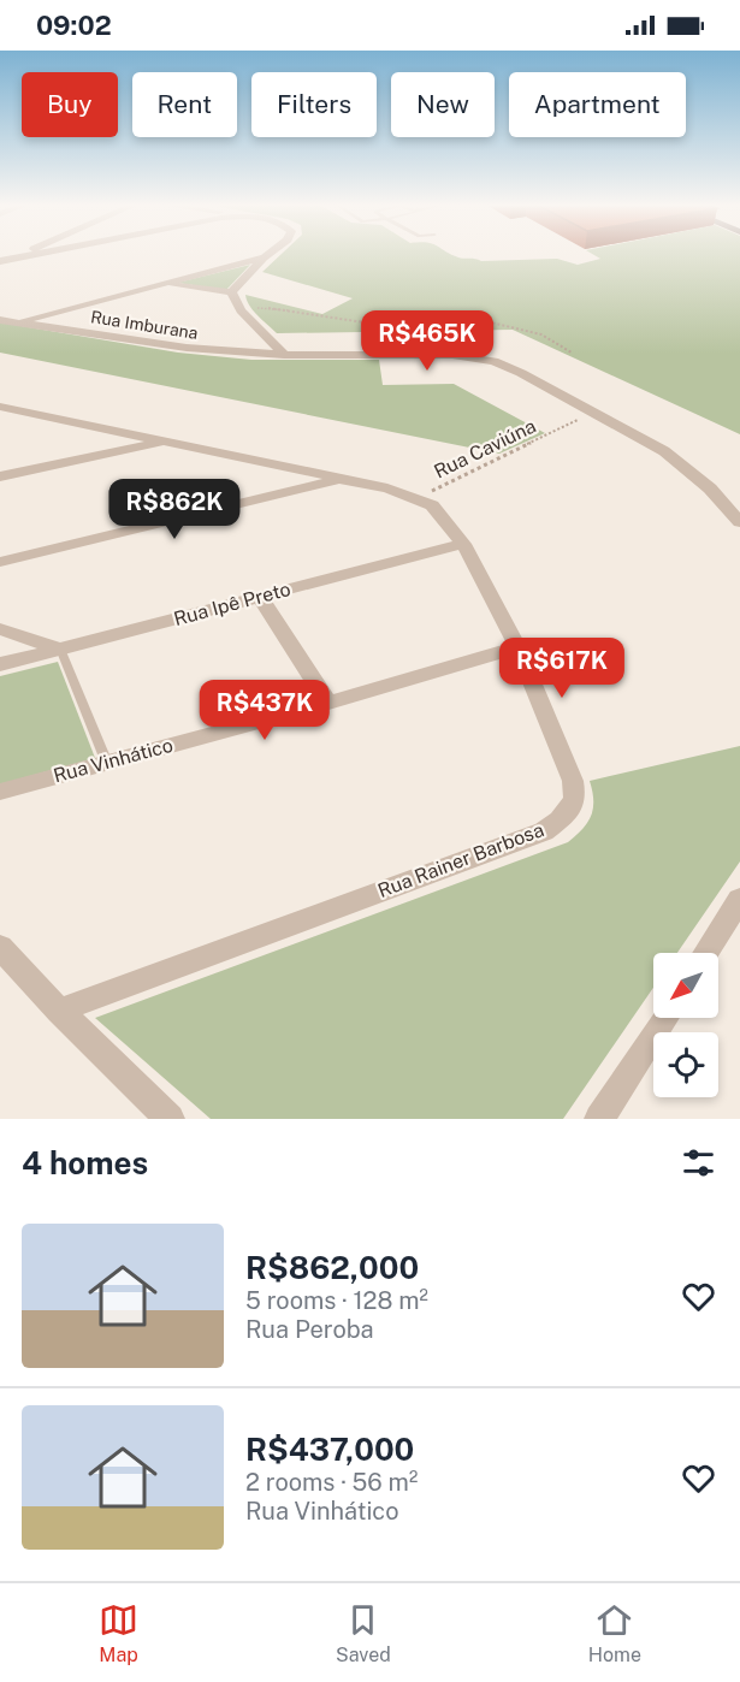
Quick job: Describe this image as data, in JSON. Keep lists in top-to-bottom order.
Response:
{
  "streets": {
    "street": [
      "Rua Imburana",
      "Rua Ipê Preto",
      "Rua Vinhático",
      "Rua Rainer Barbosa"
    ],
    "path": ["Rua Caviúna"]
  },
  "crossings": [
    ["Rua Caviúna", "Rua Rainer Barbosa"],
    ["Rua Ipê Preto", "Rua Rainer Barbosa"],
    ["Rua Vinhático", "Rua Rainer Barbosa"]
  ],
  "north": "bottom left",
  "page": {
    "status": "09:02",
    "chip": [
      "Buy",
      "Rent",
      "Filters",
      "New",
      "Apartment"
    ],
    "price": [
      "R$465K",
      "R$862K",
      "R$617K",
      "R$437K"
    ],
    "heading": "4 homes",
    "list": [
      {
        "name": "R$862,000",
        "note": "5 rooms · 128 m² · Rua Peroba"
      },
      {
        "name": "R$437,000",
        "note": "2 rooms · 56 m² · Rua Vinhático"
      }
    ],
    "tabs": ["Map", "Saved", "Home"]
  }
}
